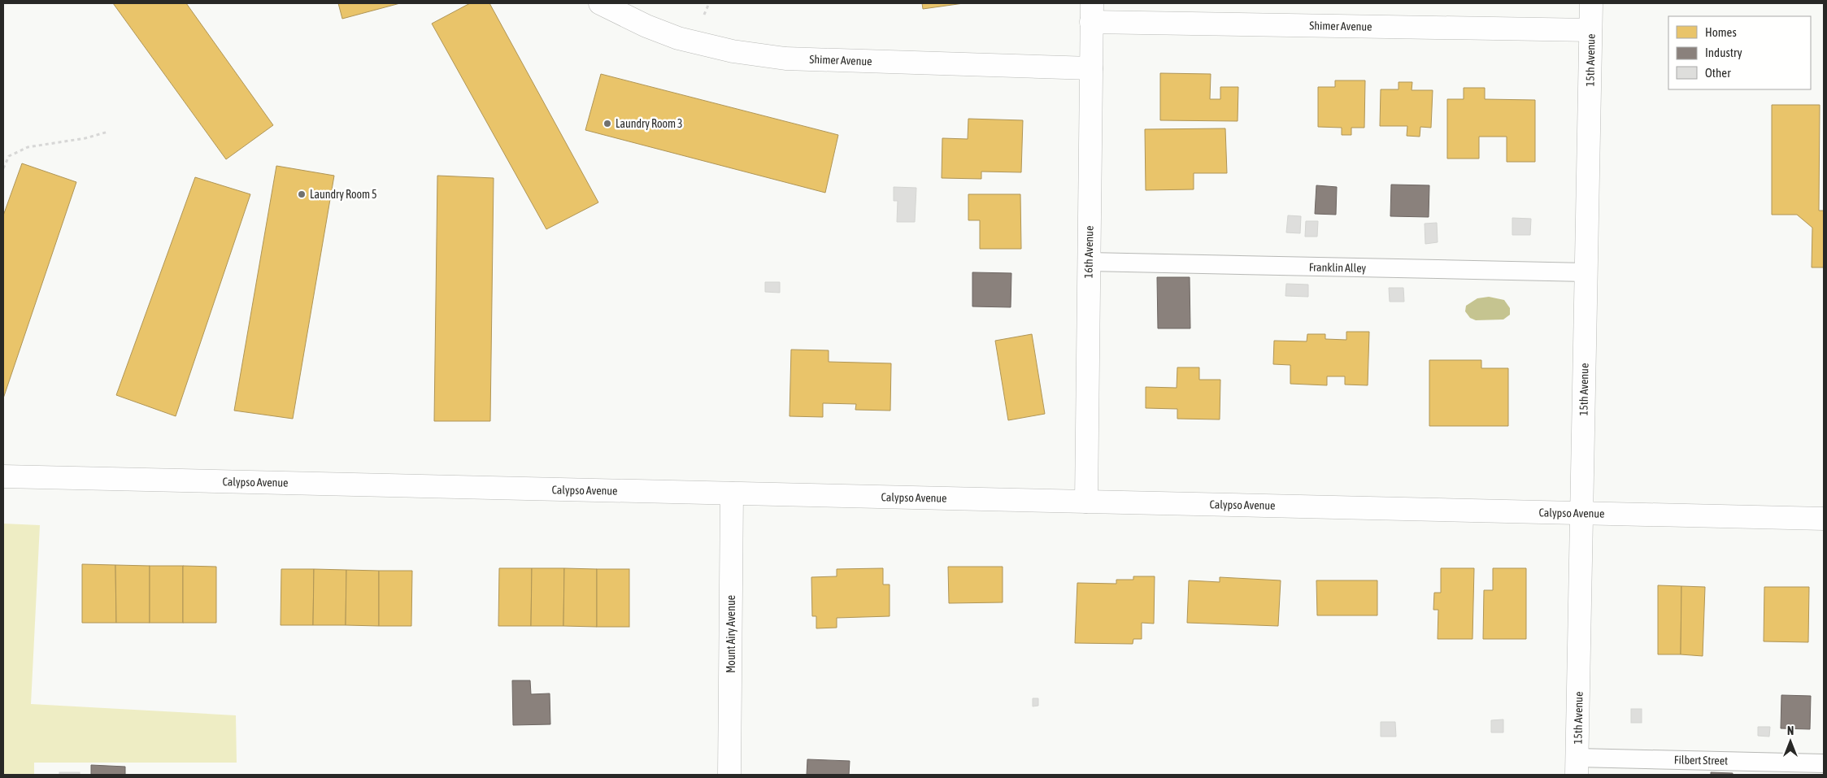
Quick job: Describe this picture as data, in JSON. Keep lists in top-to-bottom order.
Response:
{
  "streets": {
    "street": [
      "Shimer Avenue",
      "15th Avenue",
      "16th Avenue",
      "Calypso Avenue",
      "Mount Airy Avenue"
    ],
    "lane": ["Franklin Alley", "Filbert Street"]
  },
  "crossings": [
    ["Shimer Avenue", "15th Avenue"],
    ["Shimer Avenue", "16th Avenue"],
    ["15th Avenue", "Franklin Alley"],
    ["15th Avenue", "Calypso Avenue"],
    ["15th Avenue", "Filbert Street"],
    ["16th Avenue", "Franklin Alley"],
    ["16th Avenue", "Calypso Avenue"],
    ["Calypso Avenue", "Mount Airy Avenue"]
  ],
  "places": ["Laundry Room 3", "Laundry Room 5"],
  "legend": ["Homes", "Industry", "Other"],
  "north": "top"
}
